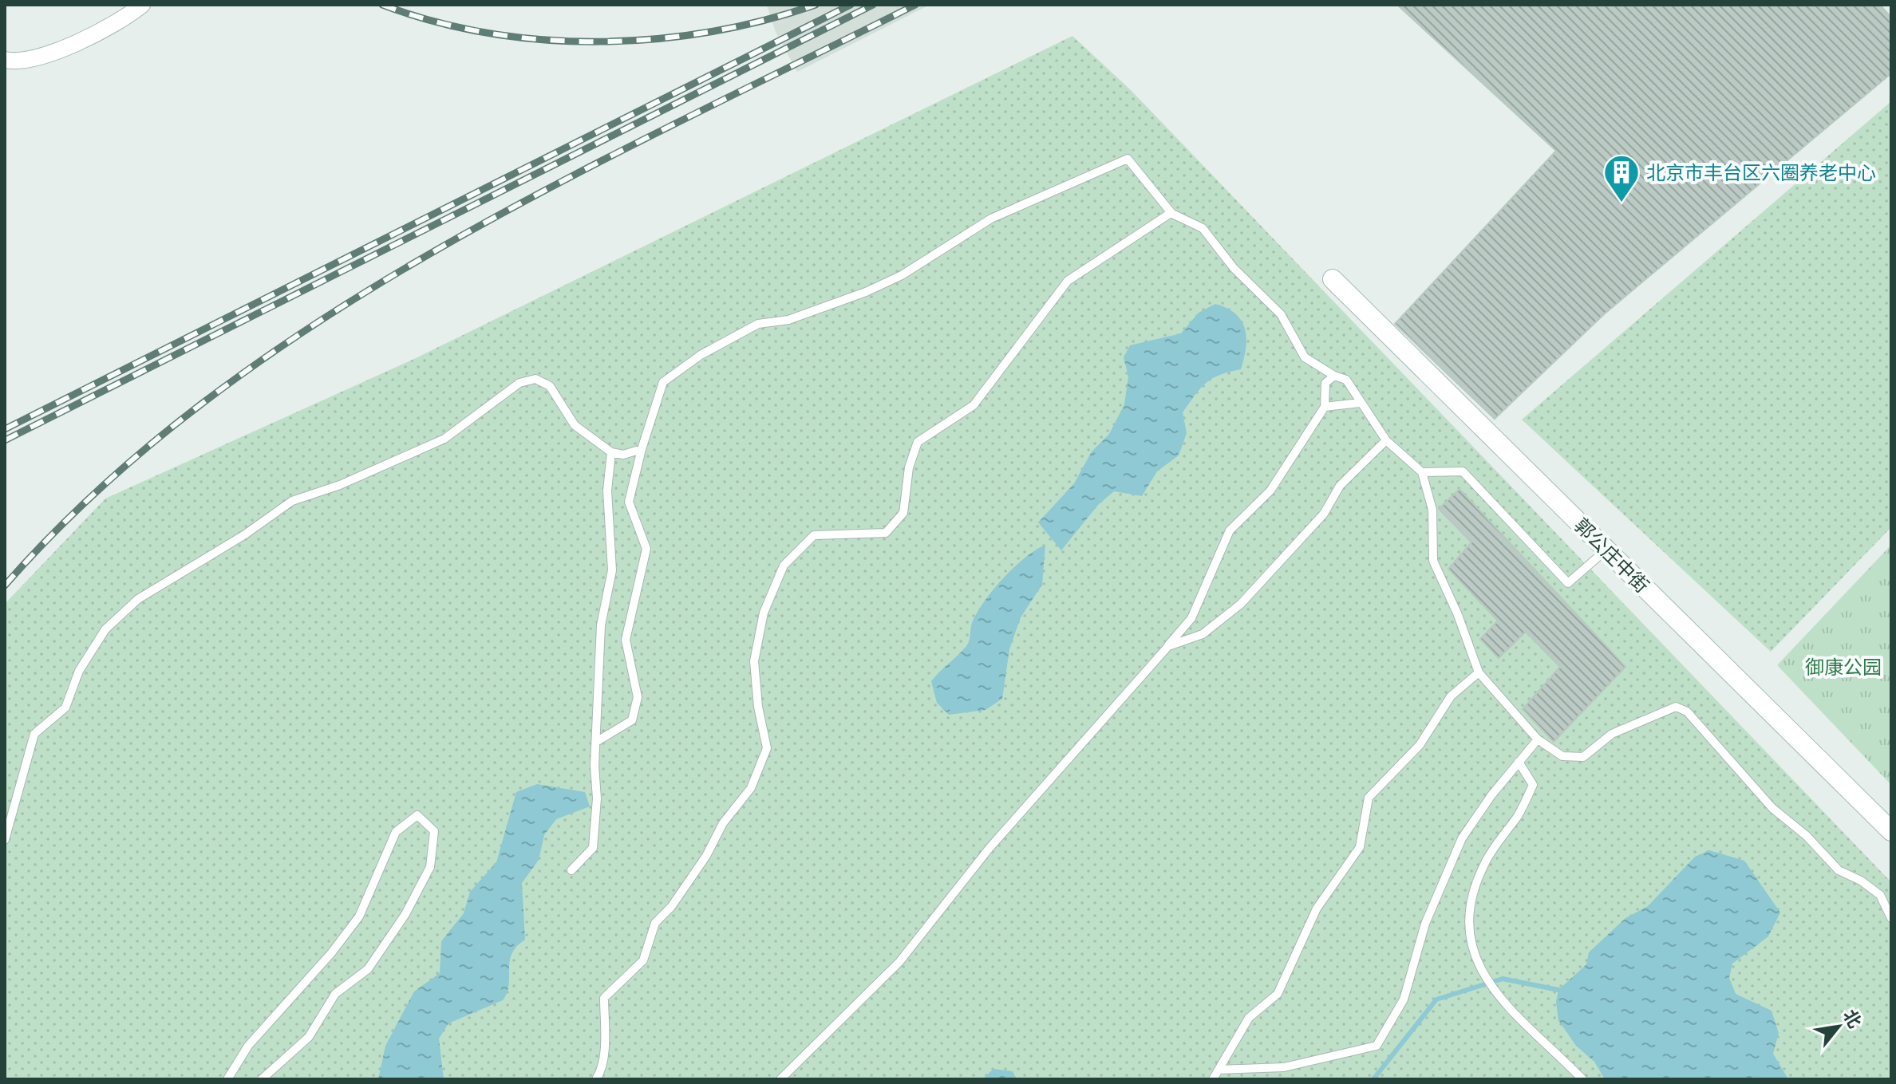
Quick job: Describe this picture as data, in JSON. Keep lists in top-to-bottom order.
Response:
{
  "streets": {
    "street": ["郭公庄中街"]
  },
  "parks": ["御康公园"],
  "places": {
    "building": ["北京市丰台区六圈养老中心"]
  },
  "north": "top right"
}
